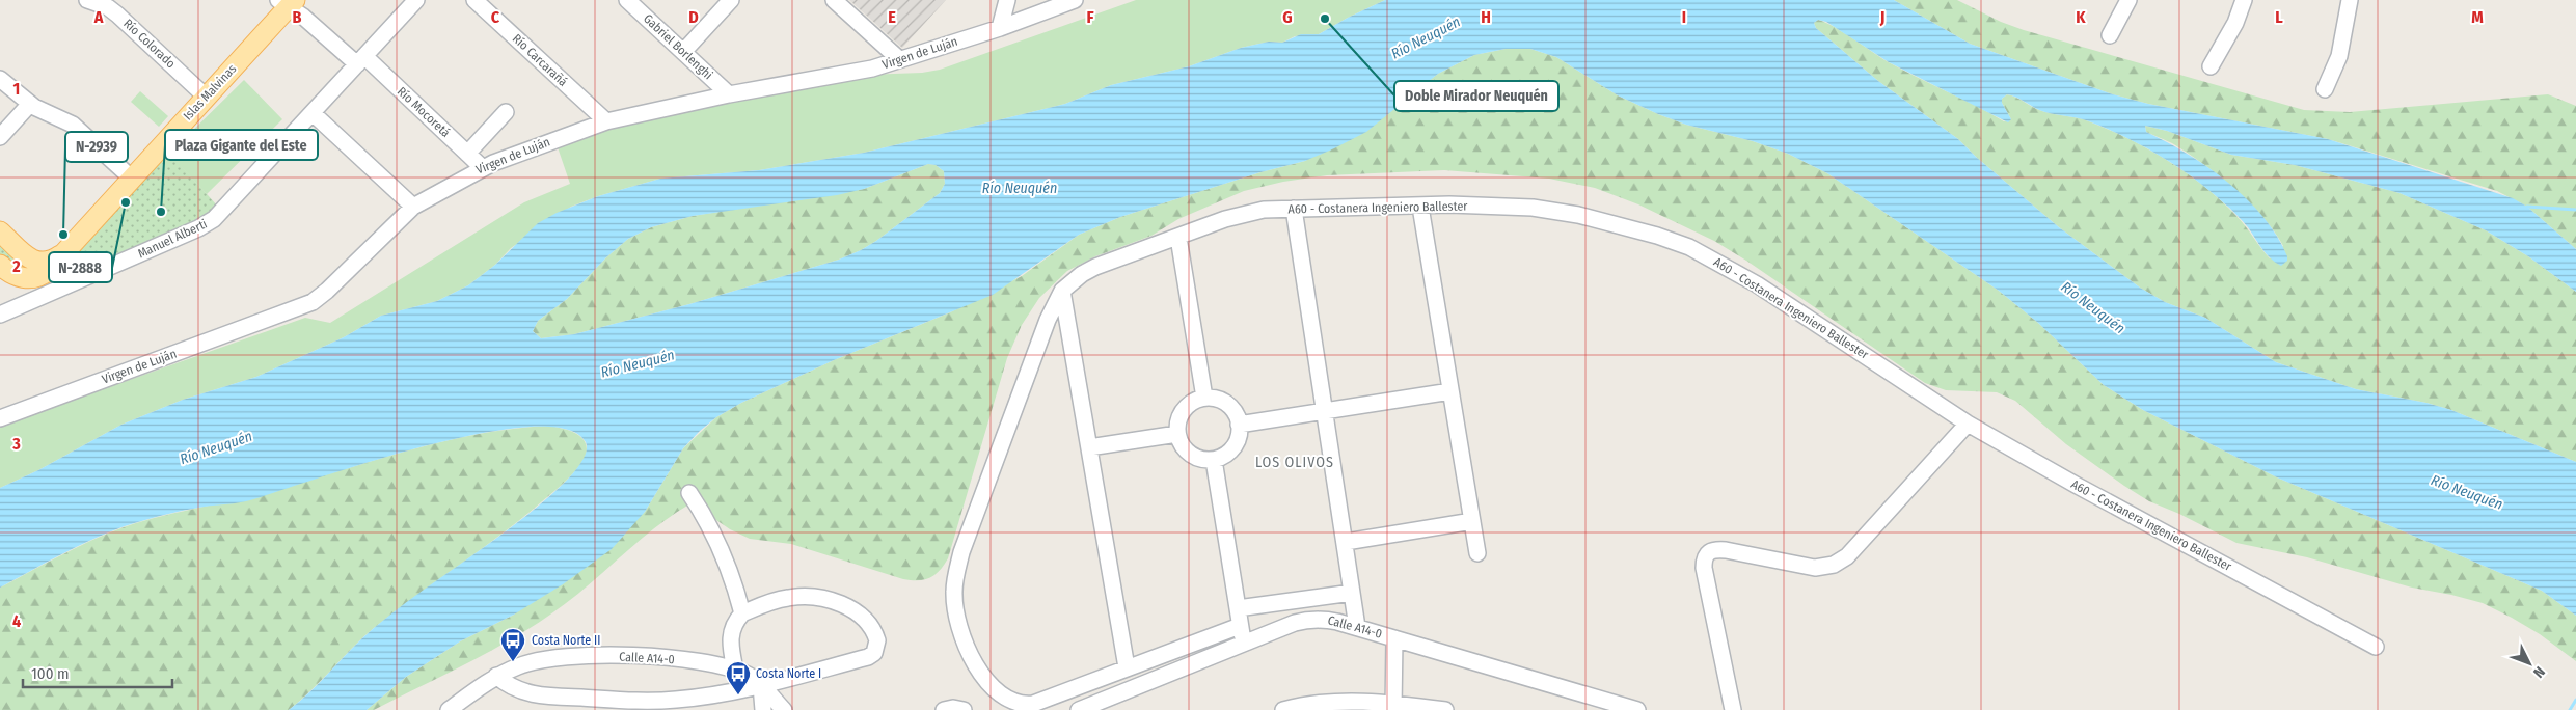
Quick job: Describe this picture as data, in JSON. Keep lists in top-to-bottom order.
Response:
{
  "streets": {
    "main road": ["Islas Malvinas"],
    "street": [
      "Río Colorado",
      "Gabriel Borlenghi",
      "Virgen de Luján",
      "Río Carcarañá",
      "Río Mocoretá",
      "A60 - Costanera Ingeniero Ballester",
      "Manuel Alberti",
      "Calle A14-0"
    ]
  },
  "crossings": [
    ["Río Colorado", "Islas Malvinas"],
    ["Gabriel Borlenghi", "Virgen de Luján"],
    ["Virgen de Luján", "Río Carcarañá"],
    ["Virgen de Luján", "Río Mocoretá"],
    ["Islas Malvinas", "Río Mocoretá"],
    ["Río Mocoretá", "Manuel Alberti"]
  ],
  "districts": ["LOS OLIVOS"],
  "water": ["Río Neuquén"],
  "places": {
    "other": [
      "Doble Mirador Neuquén",
      "N-2888",
      "Plaza Gigante del Este",
      "N-2939"
    ],
    "bus stop": ["Costa Norte II", "Costa Norte I"]
  },
  "scale_bar": "100 m",
  "north": "bottom right",
  "grid": {
    "columns": [
      "A",
      "B",
      "C",
      "D",
      "E",
      "F",
      "G",
      "H",
      "I",
      "J",
      "K",
      "L",
      "M"
    ],
    "rows": [
      "1",
      "2",
      "3",
      "4"
    ]
  }
}
